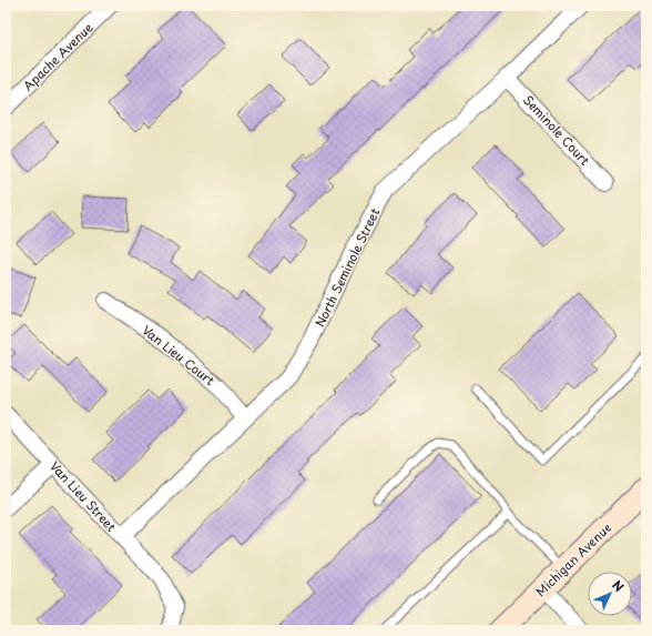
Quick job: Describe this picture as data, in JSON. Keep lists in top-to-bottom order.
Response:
{
  "streets": {
    "main road": ["Michigan Avenue"],
    "street": [
      "Apache Avenue",
      "Seminole Court",
      "North Seminole Street",
      "Van Lieu Court",
      "Van Lieu Street"
    ]
  },
  "crossings": [
    ["Seminole Court", "North Seminole Street"],
    ["North Seminole Street", "Van Lieu Court"],
    ["North Seminole Street", "Van Lieu Street"]
  ],
  "north": "top right"
}
